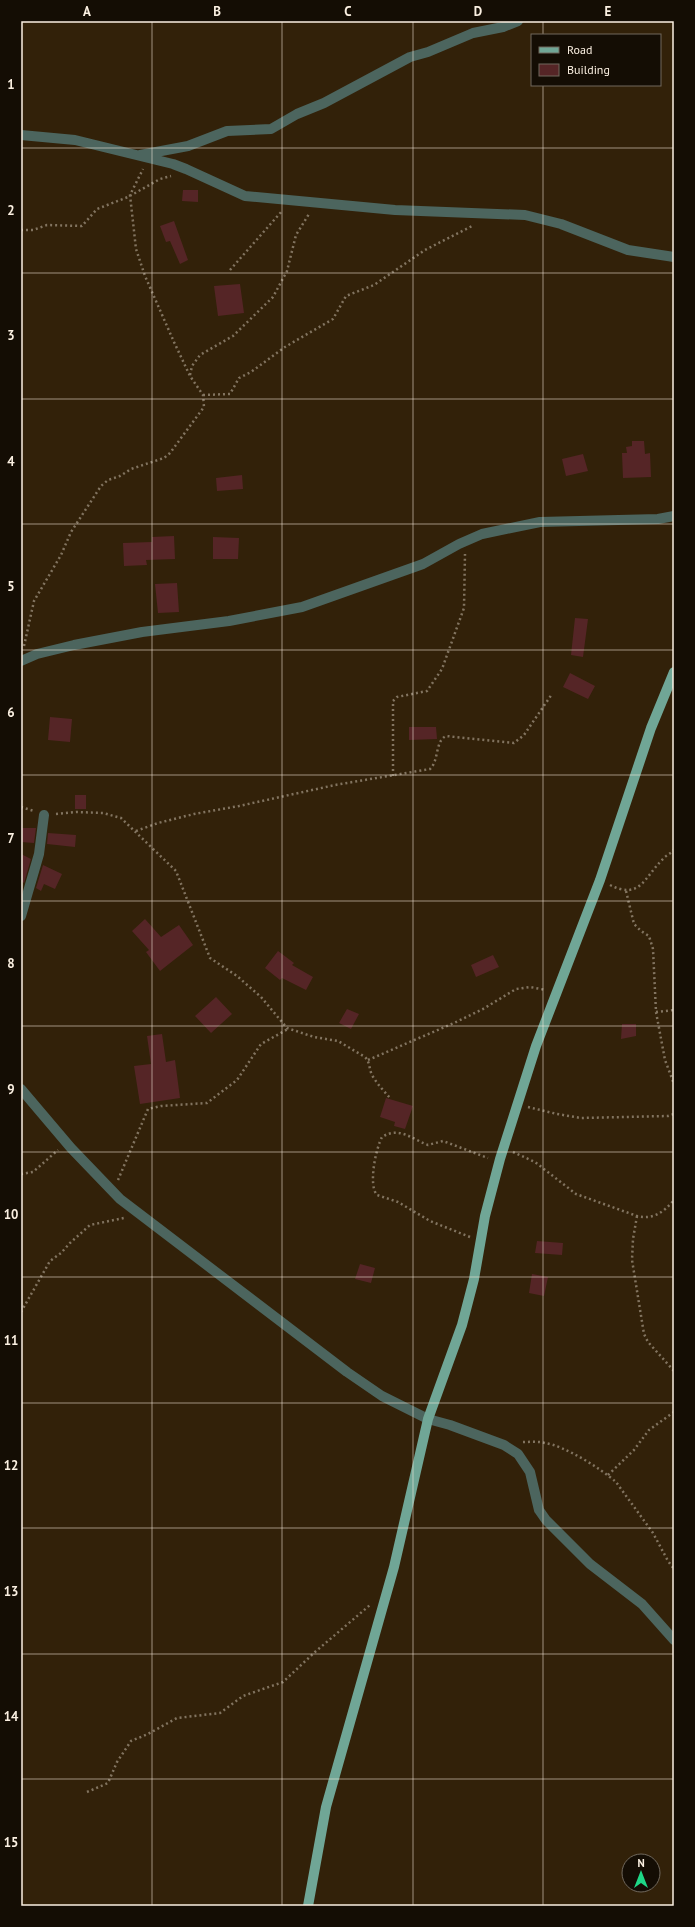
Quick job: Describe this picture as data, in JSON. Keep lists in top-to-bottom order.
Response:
{
  "legend": ["Road", "Building"],
  "north": "top",
  "grid": {
    "columns": [
      "A",
      "B",
      "C",
      "D",
      "E"
    ],
    "rows": [
      "1",
      "2",
      "3",
      "4",
      "5",
      "6",
      "7",
      "8",
      "9",
      "10",
      "11",
      "12",
      "13",
      "14",
      "15"
    ]
  }
}
